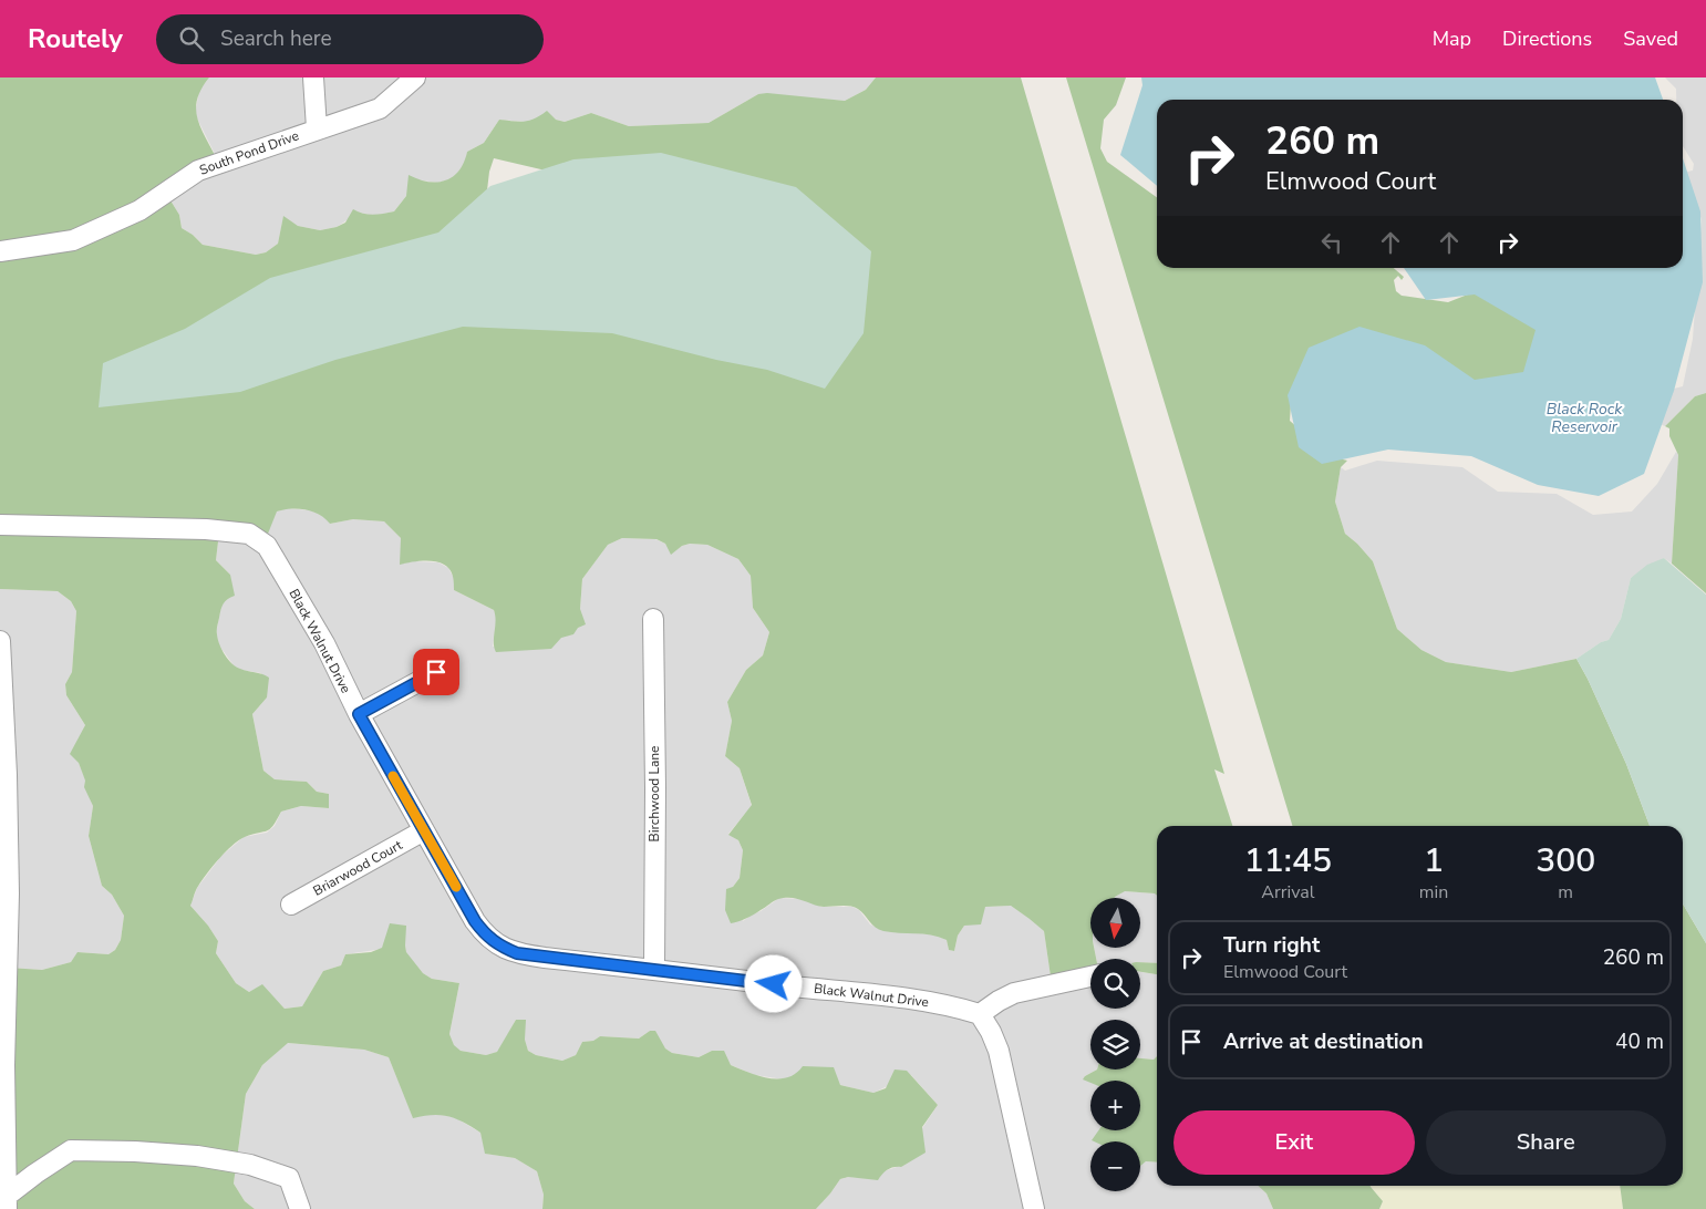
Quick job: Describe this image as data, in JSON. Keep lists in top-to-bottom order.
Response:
{
  "streets": {
    "street": [
      "South Pond Drive",
      "Black Walnut Drive",
      "Birchwood Lane",
      "Briarwood Court"
    ]
  },
  "crossings": [
    ["Black Walnut Drive", "Birchwood Lane"],
    ["Black Walnut Drive", "Briarwood Court"]
  ],
  "water": ["Black Rock Reservoir"],
  "north": "bottom",
  "page": {
    "header": "Routely",
    "search": "Search here",
    "nav": ["Map", "Directions", "Saved"],
    "turn": ["260 m", "Elmwood Court"],
    "eta": [
      "11:45",
      "Arrival",
      "1",
      "min",
      "300",
      "m"
    ],
    "map_buttons": ["+", "−"],
    "list": [
      {
        "name": "Turn right",
        "note": "Elmwood Court",
        "value": "260 m"
      },
      {
        "name": "Arrive at destination",
        "value": "40 m"
      }
    ],
    "buttons": ["Exit", "Share"]
  }
}
